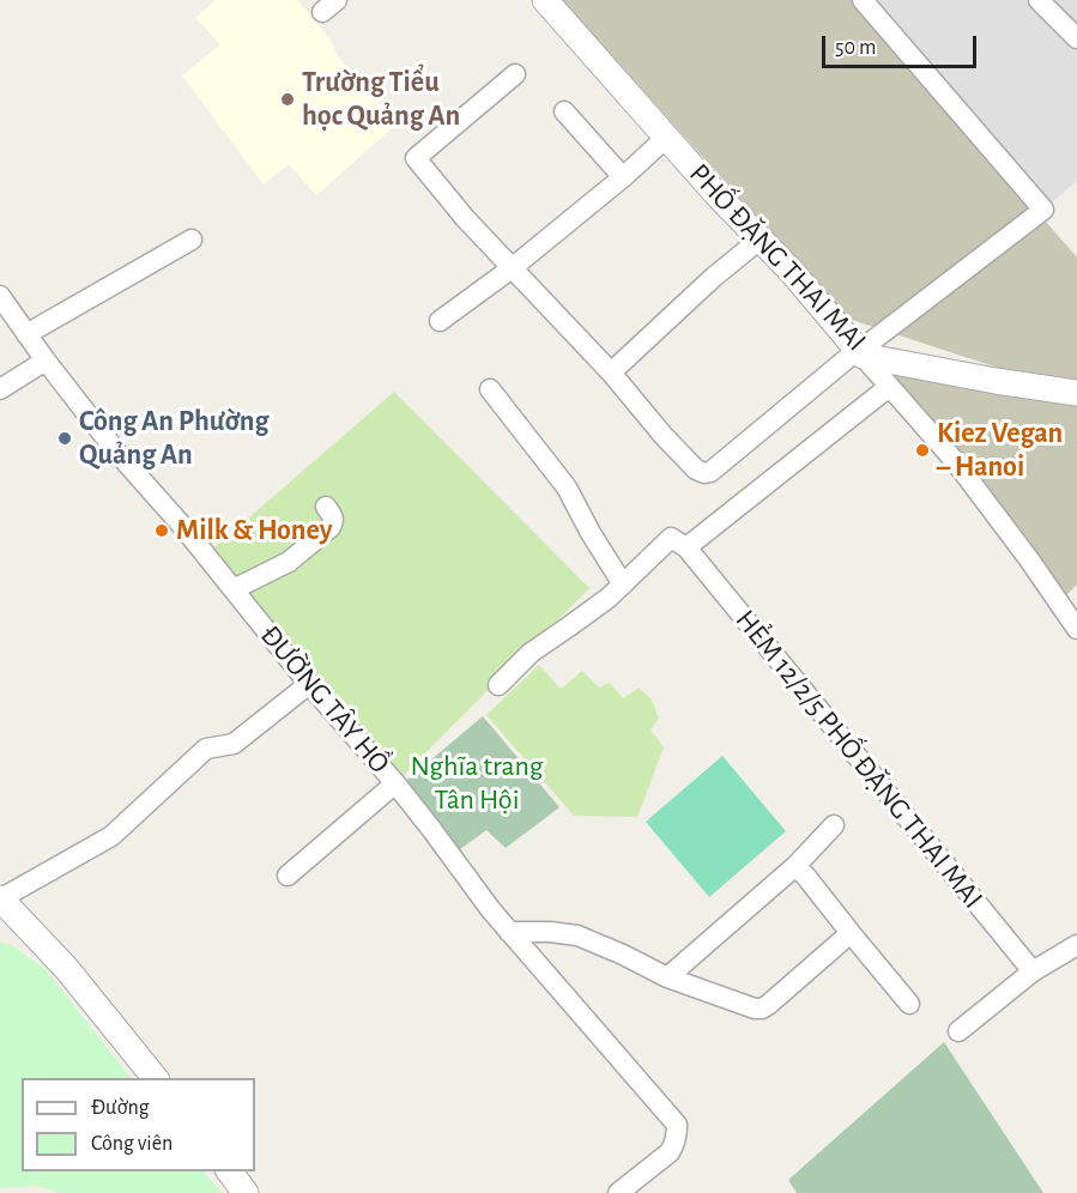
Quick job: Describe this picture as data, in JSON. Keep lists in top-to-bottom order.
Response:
{
  "streets": {
    "street": ["PHỐ ĐẶNG THAI MAI", "ĐƯỜNG TÂY HỒ", "HẺM 12/2/5 PHỐ ĐẶNG THAI MAI"]
  },
  "parks": ["Nghĩa trang Tân Hội"],
  "places": [
    "Trường Tiểu học Quảng An",
    "Công An Phường Quảng An",
    "Kiez Vegan – Hanoi",
    "Milk & Honey"
  ],
  "legend": ["Đường", "Công viên"],
  "scale_bar": "50 m"
}
